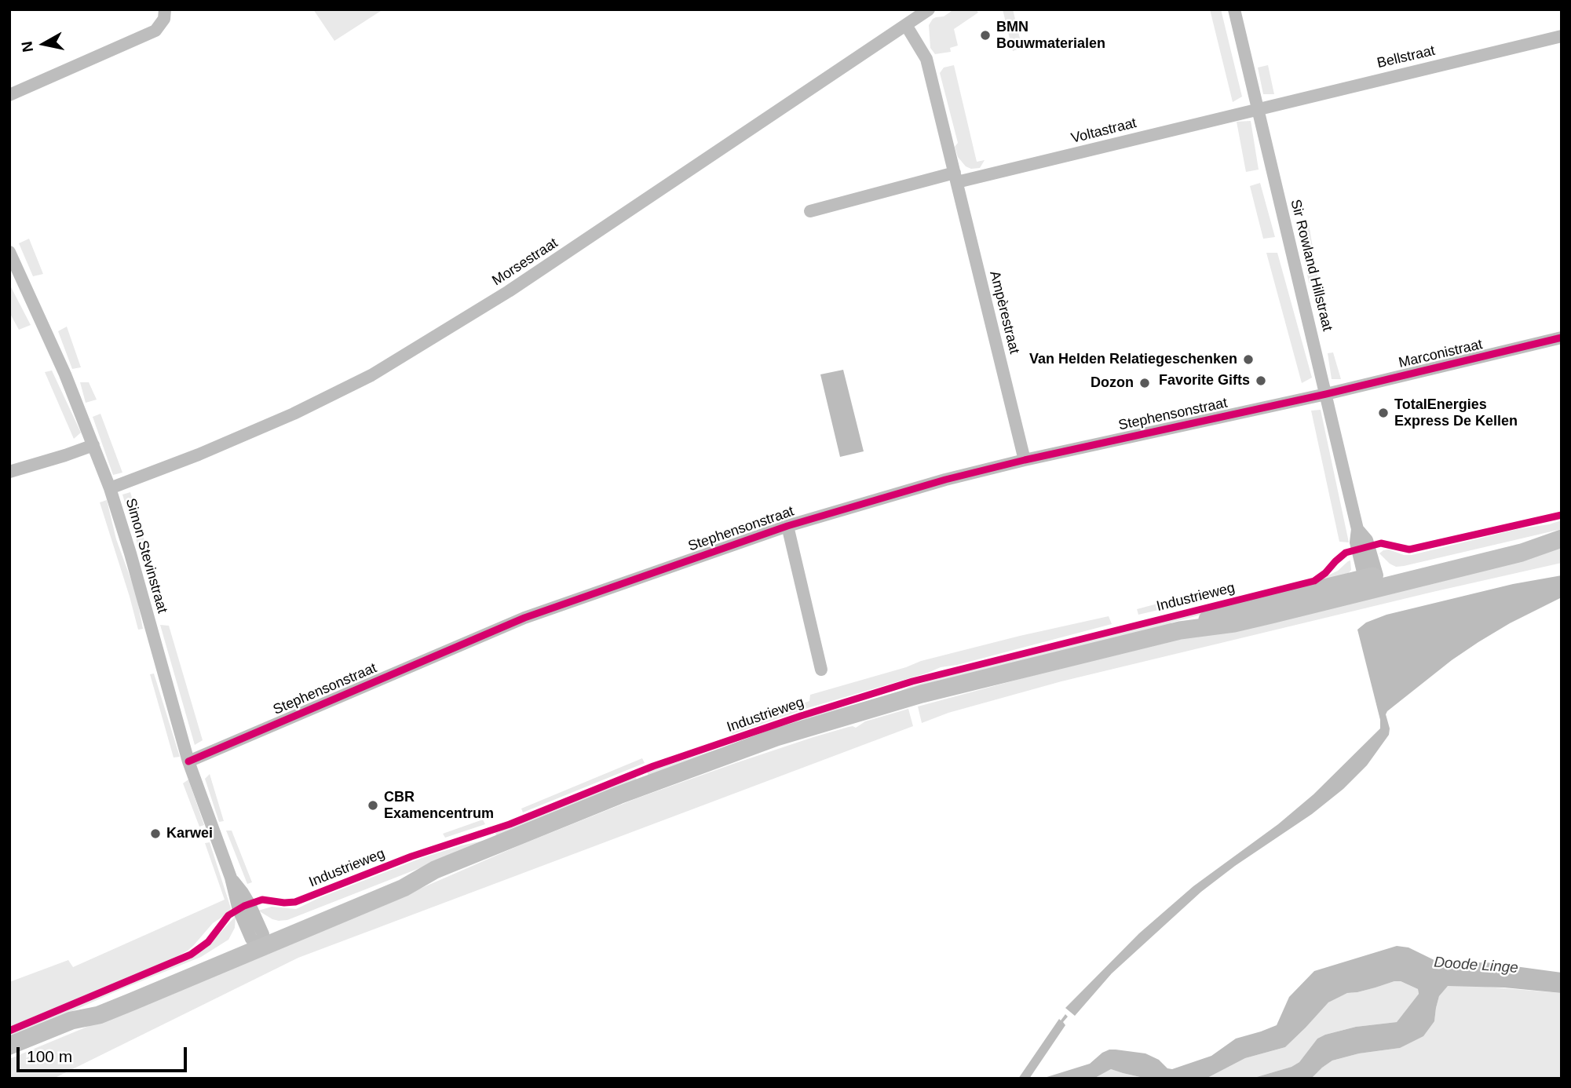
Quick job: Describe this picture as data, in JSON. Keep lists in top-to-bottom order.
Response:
{
  "streets": {
    "main road": ["Industrieweg"],
    "street": [
      "Bellstraat",
      "Voltastraat",
      "Morsestraat",
      "Sir Rowland Hillstraat",
      "Ampèrestraat",
      "Marconistraat",
      "Stephensonstraat",
      "Simon Stevinstraat"
    ]
  },
  "crossings": [
    ["Bellstraat", "Voltastraat"],
    ["Bellstraat", "Sir Rowland Hillstraat"],
    ["Voltastraat", "Sir Rowland Hillstraat"],
    ["Voltastraat", "Ampèrestraat"],
    ["Morsestraat", "Ampèrestraat"],
    ["Morsestraat", "Simon Stevinstraat"],
    ["Sir Rowland Hillstraat", "Marconistraat"],
    ["Sir Rowland Hillstraat", "Stephensonstraat"],
    ["Sir Rowland Hillstraat", "Industrieweg"],
    ["Ampèrestraat", "Stephensonstraat"],
    ["Marconistraat", "Stephensonstraat"],
    ["Stephensonstraat", "Simon Stevinstraat"],
    ["Simon Stevinstraat", "Industrieweg"]
  ],
  "water": ["Doode Linge"],
  "places": [
    "BMN Bouwmaterialen",
    "Van Helden Relatiegeschenken",
    "Favorite Gifts",
    "Dozon",
    "TotalEnergies Express De Kellen",
    "CBR Examencentrum",
    "Karwei"
  ],
  "scale_bar": "100 m",
  "north": "left"
}
